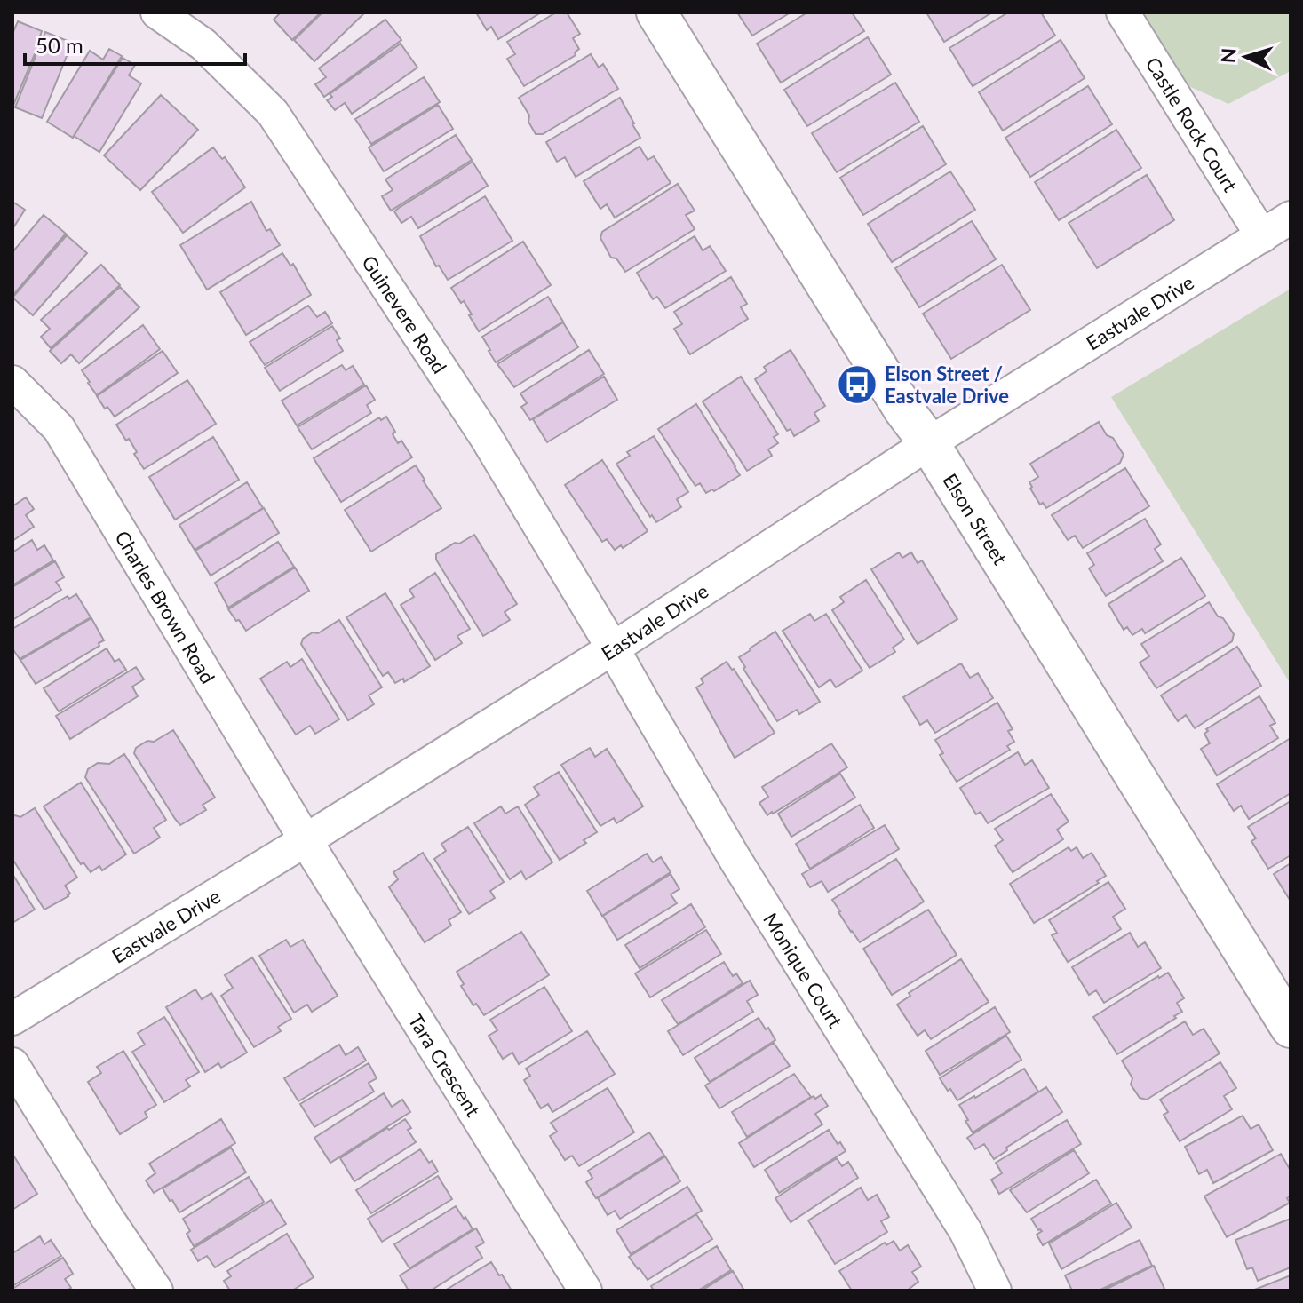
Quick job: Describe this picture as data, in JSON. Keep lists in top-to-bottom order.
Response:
{
  "streets": {
    "street": [
      "Castle Rock Court",
      "Eastvale Drive",
      "Guinevere Road",
      "Elson Street",
      "Charles Brown Road",
      "Monique Court",
      "Tara Crescent"
    ]
  },
  "crossings": [
    ["Castle Rock Court", "Eastvale Drive"],
    ["Eastvale Drive", "Guinevere Road"],
    ["Eastvale Drive", "Elson Street"],
    ["Eastvale Drive", "Charles Brown Road"],
    ["Eastvale Drive", "Monique Court"],
    ["Eastvale Drive", "Tara Crescent"],
    ["Guinevere Road", "Monique Court"],
    ["Charles Brown Road", "Tara Crescent"]
  ],
  "places": {
    "bus stop": ["Elson Street / Eastvale Drive"]
  },
  "scale_bar": "50 m",
  "north": "left"
}
